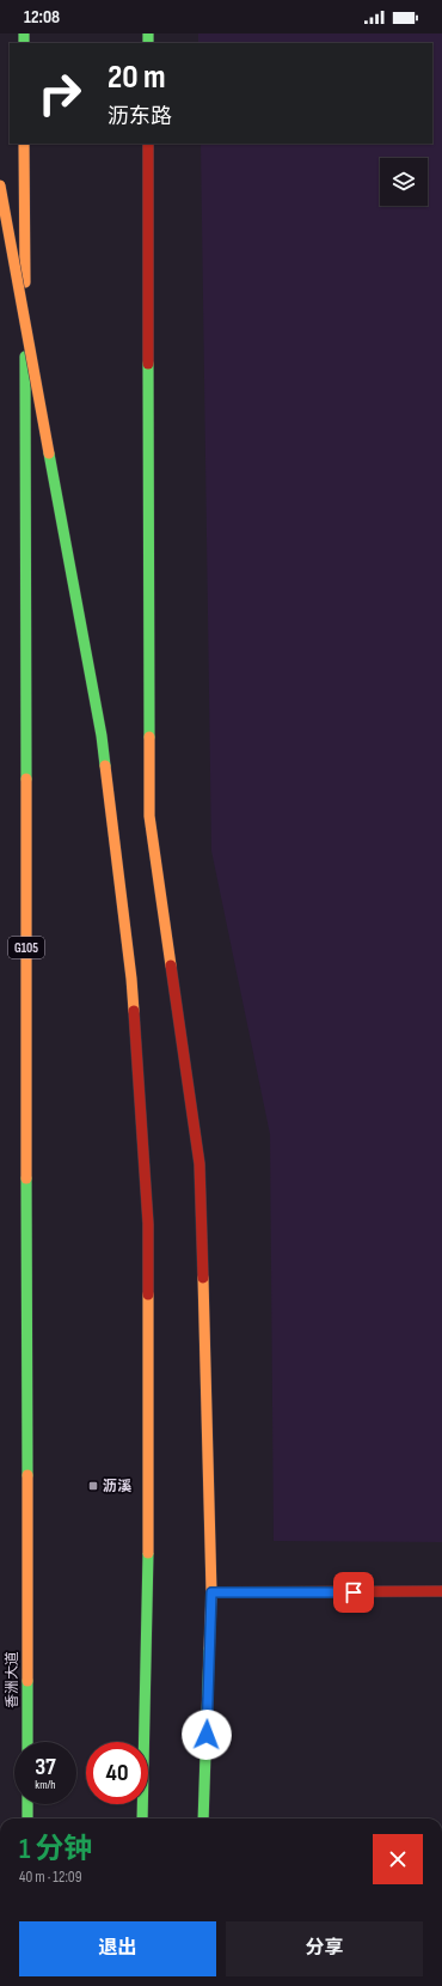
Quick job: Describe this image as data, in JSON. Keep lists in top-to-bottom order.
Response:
{
  "streets": {
    "main road": ["G105", "香洲大道"]
  },
  "places": {
    "transit": ["沥溪"]
  },
  "page": {
    "status": "12:08",
    "turn": ["20 m", "沥东路"],
    "speed": "37 km/h",
    "limit": "40",
    "heading": ["1 分钟", "40 m · 12:09"],
    "buttons": ["退出", "分享"]
  }
}
